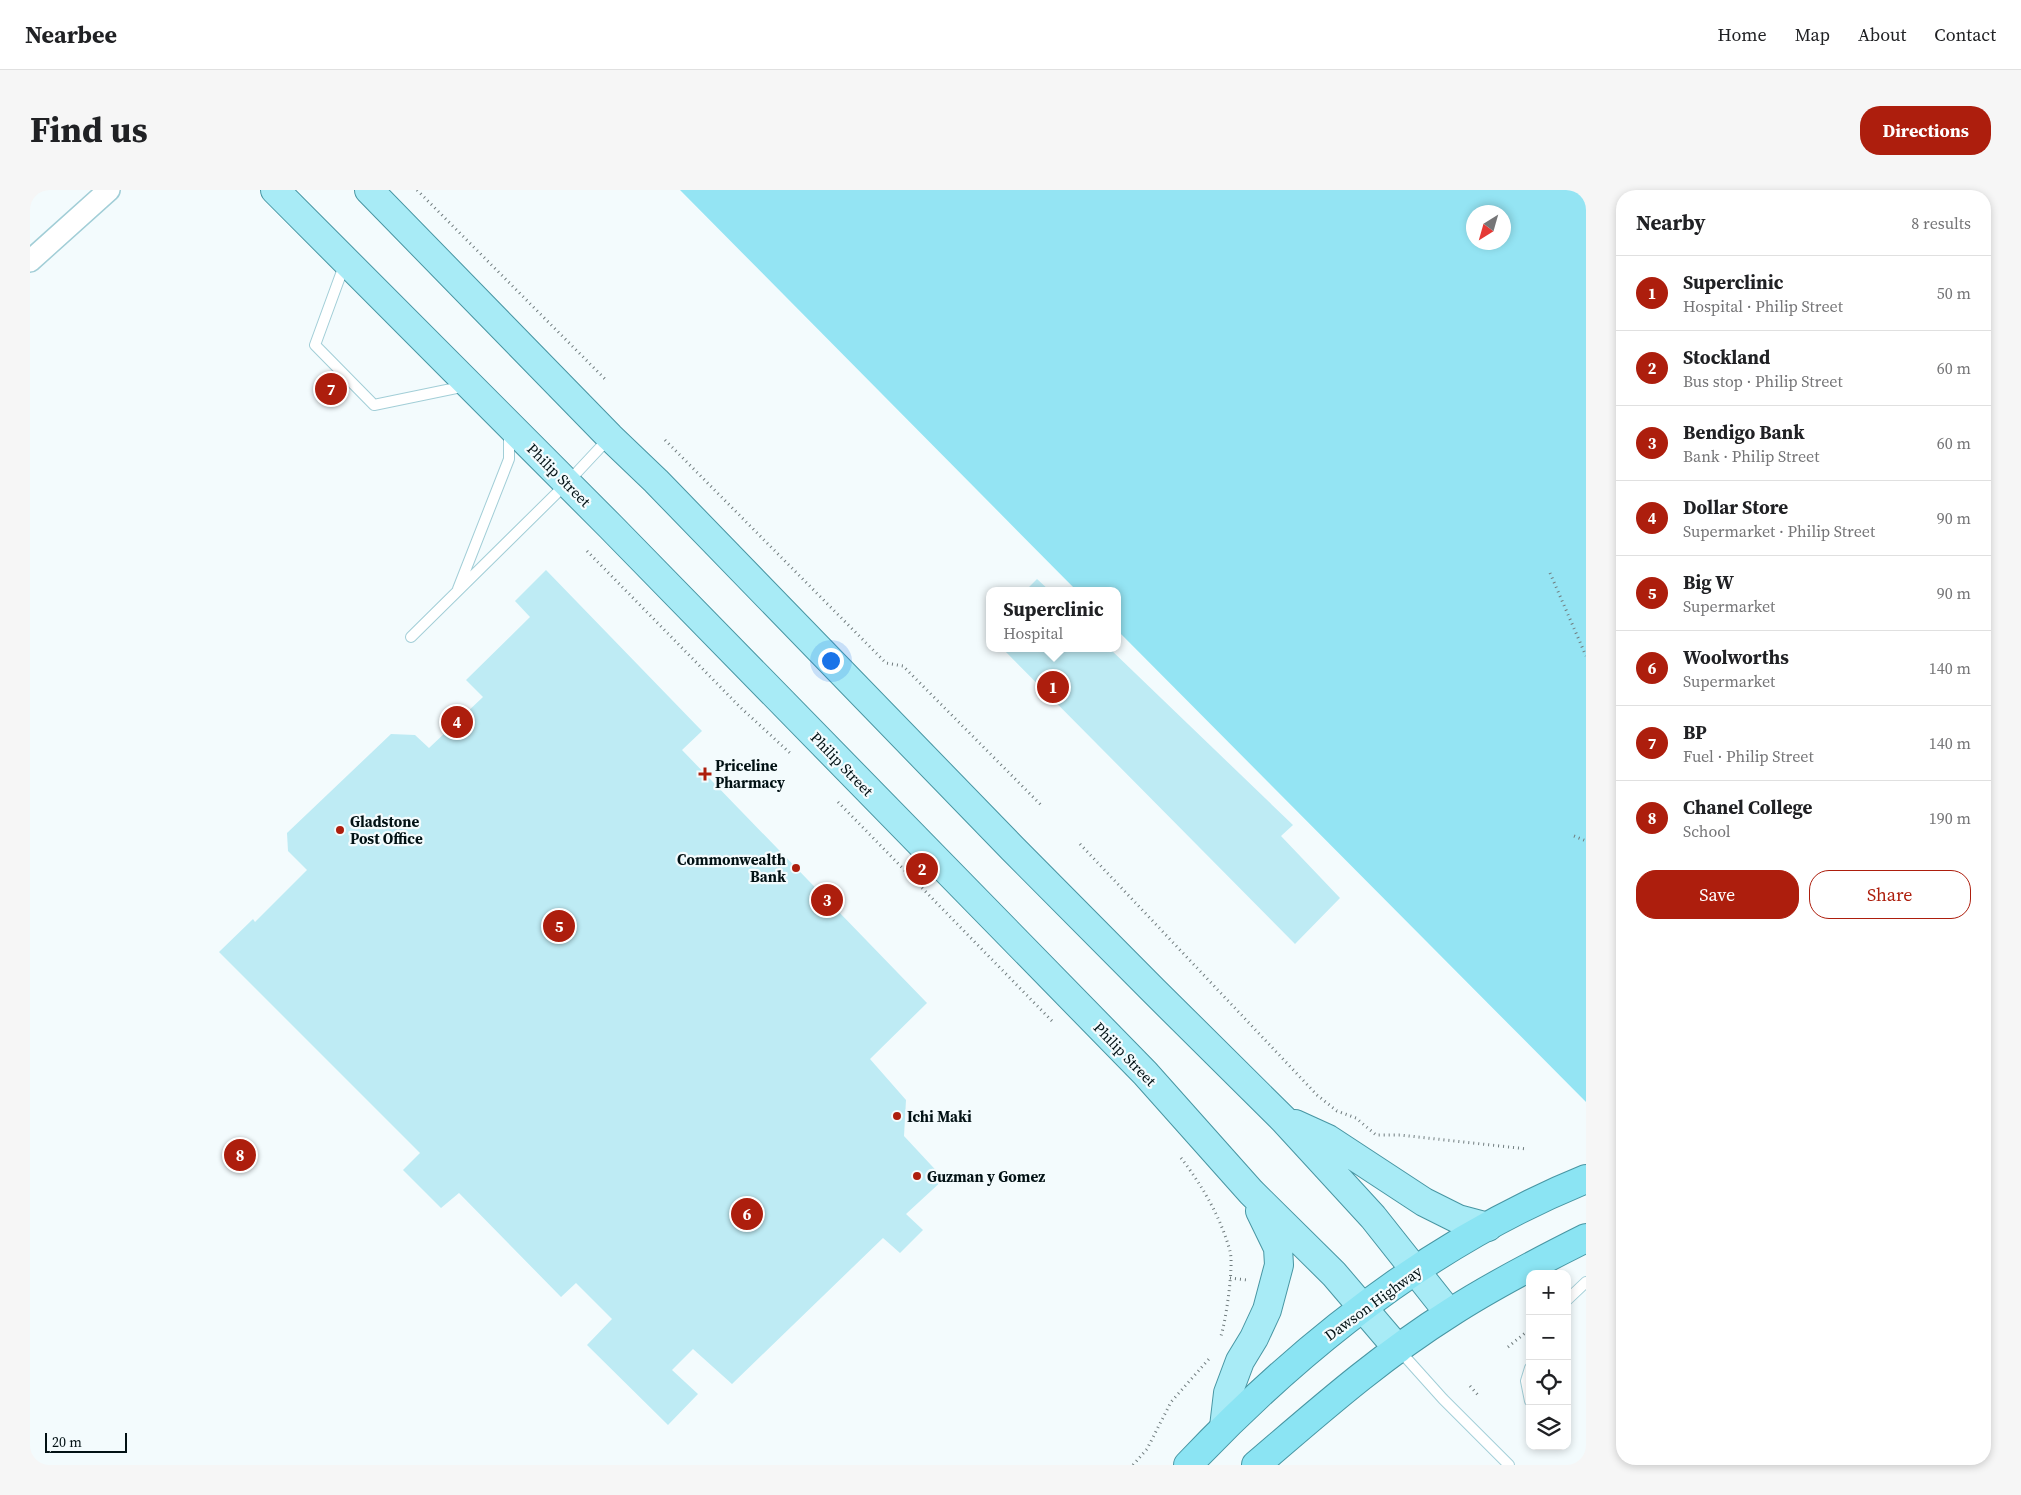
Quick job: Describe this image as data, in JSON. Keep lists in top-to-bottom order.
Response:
{
  "streets": {
    "highway": ["Dawson Highway"],
    "main road": ["Philip Street"]
  },
  "crossings": [
    ["Philip Street", "Dawson Highway"]
  ],
  "places": {
    "health": ["Priceline Pharmacy"],
    "other": [
      "Gladstone Post Office",
      "Commonwealth Bank",
      "Ichi Maki",
      "Guzman y Gomez"
    ]
  },
  "scale_bar": "20 m",
  "north": "bottom left",
  "page": {
    "header": "Nearbee",
    "nav": [
      "Home",
      "Map",
      "About",
      "Contact"
    ],
    "title": "Find us",
    "buttons": [
      "Directions",
      ["Save", "Share"]
    ],
    "heading": ["Nearby", "8 results"],
    "list": [
      {
        "mark": "1",
        "name": "Superclinic",
        "note": "Hospital · Philip Street",
        "value": "50 m"
      },
      {
        "mark": "2",
        "name": "Stockland",
        "note": "Bus stop · Philip Street",
        "value": "60 m"
      },
      {
        "mark": "3",
        "name": "Bendigo Bank",
        "note": "Bank · Philip Street",
        "value": "60 m"
      },
      {
        "mark": "4",
        "name": "Dollar Store",
        "note": "Supermarket · Philip Street",
        "value": "90 m"
      },
      {
        "mark": "5",
        "name": "Big W",
        "note": "Supermarket",
        "value": "90 m"
      },
      {
        "mark": "6",
        "name": "Woolworths",
        "note": "Supermarket",
        "value": "140 m"
      },
      {
        "mark": "7",
        "name": "BP",
        "note": "Fuel · Philip Street",
        "value": "140 m"
      },
      {
        "mark": "8",
        "name": "Chanel College",
        "note": "School",
        "value": "190 m"
      }
    ],
    "pins": [
      "7",
      "1",
      "4",
      "2",
      "3",
      "5",
      "8",
      "6"
    ],
    "popup": ["Superclinic", "Hospital"],
    "map_buttons": ["+", "−"],
    "scale": "20 m"
  }
}
